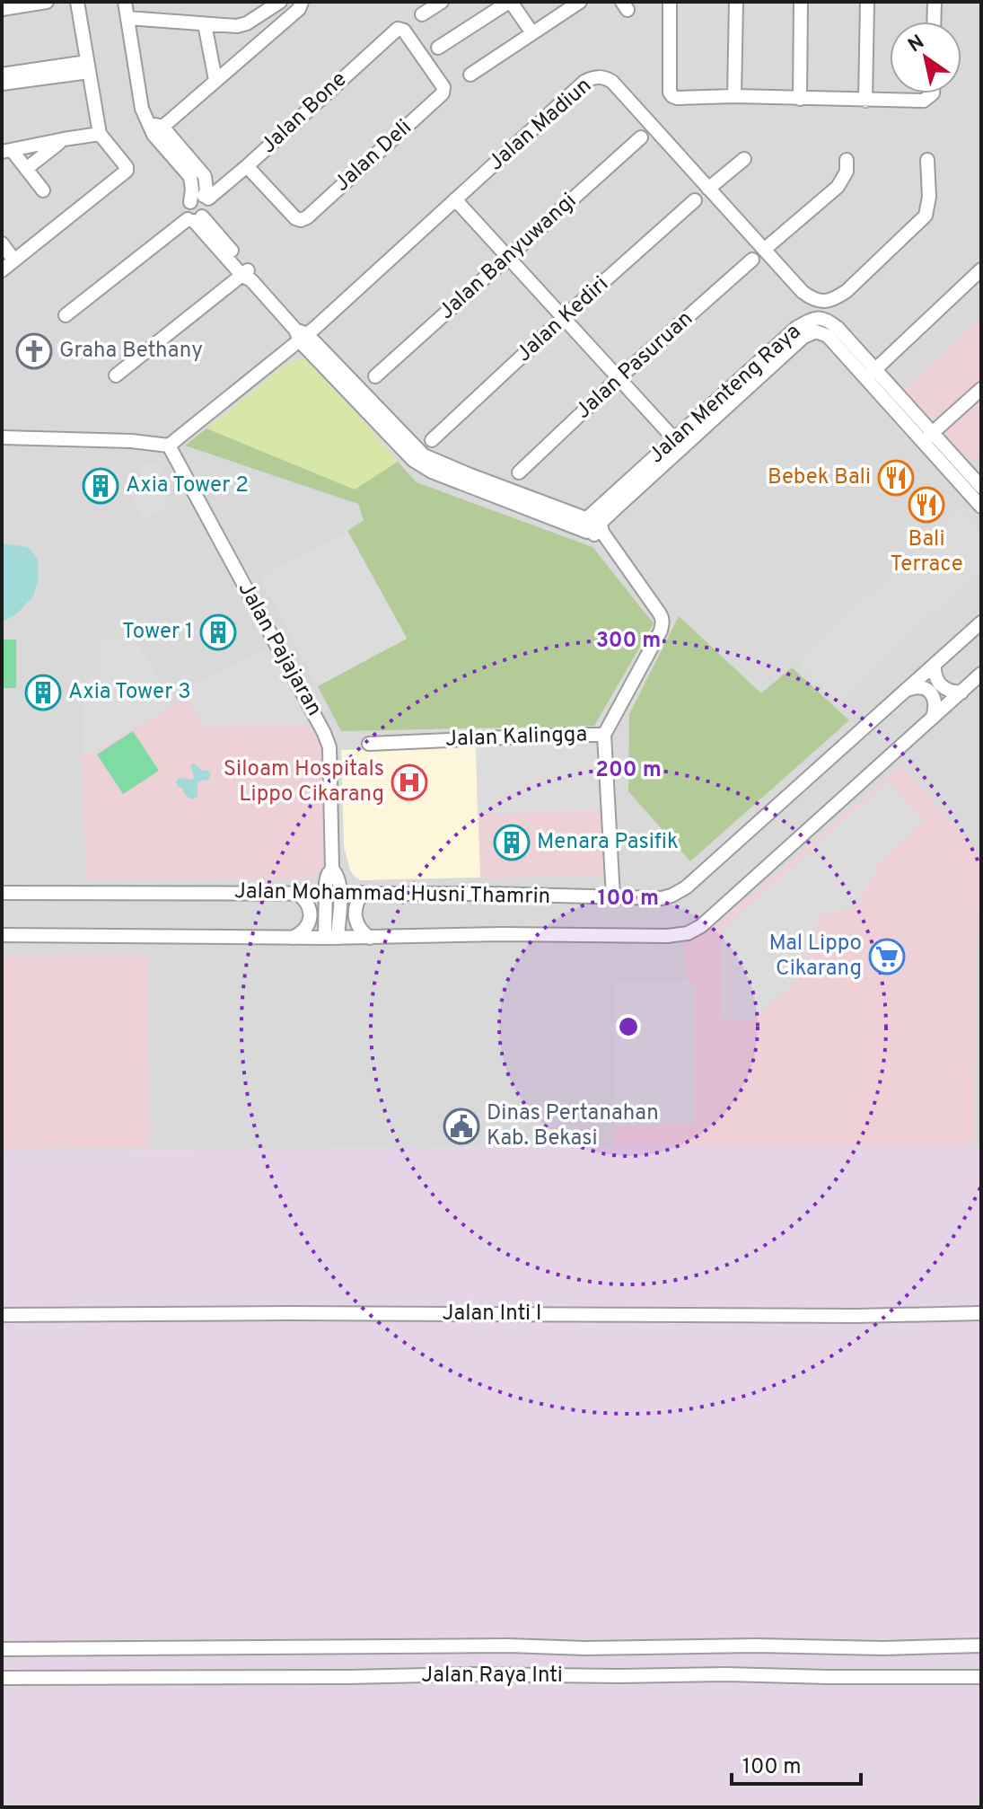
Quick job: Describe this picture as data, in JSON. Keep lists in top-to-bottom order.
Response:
{
  "streets": {
    "street": [
      "Jalan Bone",
      "Jalan Madiun",
      "Jalan Deli",
      "Jalan Banyuwangi",
      "Jalan Kediri",
      "Jalan Pasuruan",
      "Jalan Menteng Raya",
      "Jalan Pajajaran",
      "Jalan Kalingga",
      "Jalan Mohammad Husni Thamrin",
      "Jalan Inti I",
      "Jalan Raya Inti"
    ]
  },
  "crossings": [
    ["Jalan Bone", "Jalan Deli"],
    ["Jalan Madiun", "Jalan Pajajaran"],
    ["Jalan Menteng Raya", "Jalan Kalingga"],
    ["Jalan Pajajaran", "Jalan Mohammad Husni Thamrin"]
  ],
  "places": {
    "church": ["Graha Bethany"],
    "restaurant": ["Bebek Bali", "Bali Terrace"],
    "building": [
      "Axia Tower 2",
      "Tower 1",
      "Axia Tower 3",
      "Menara Pasifik"
    ],
    "hospital": ["Siloam Hospitals Lippo Cikarang"],
    "supermarket": ["Mal Lippo Cikarang"],
    "public building": ["Dinas Pertanahan Kab. Bekasi"]
  },
  "scale_bar": "100 m",
  "north": "top left",
  "rings": ["300 m", "200 m", "100 m"]
}
